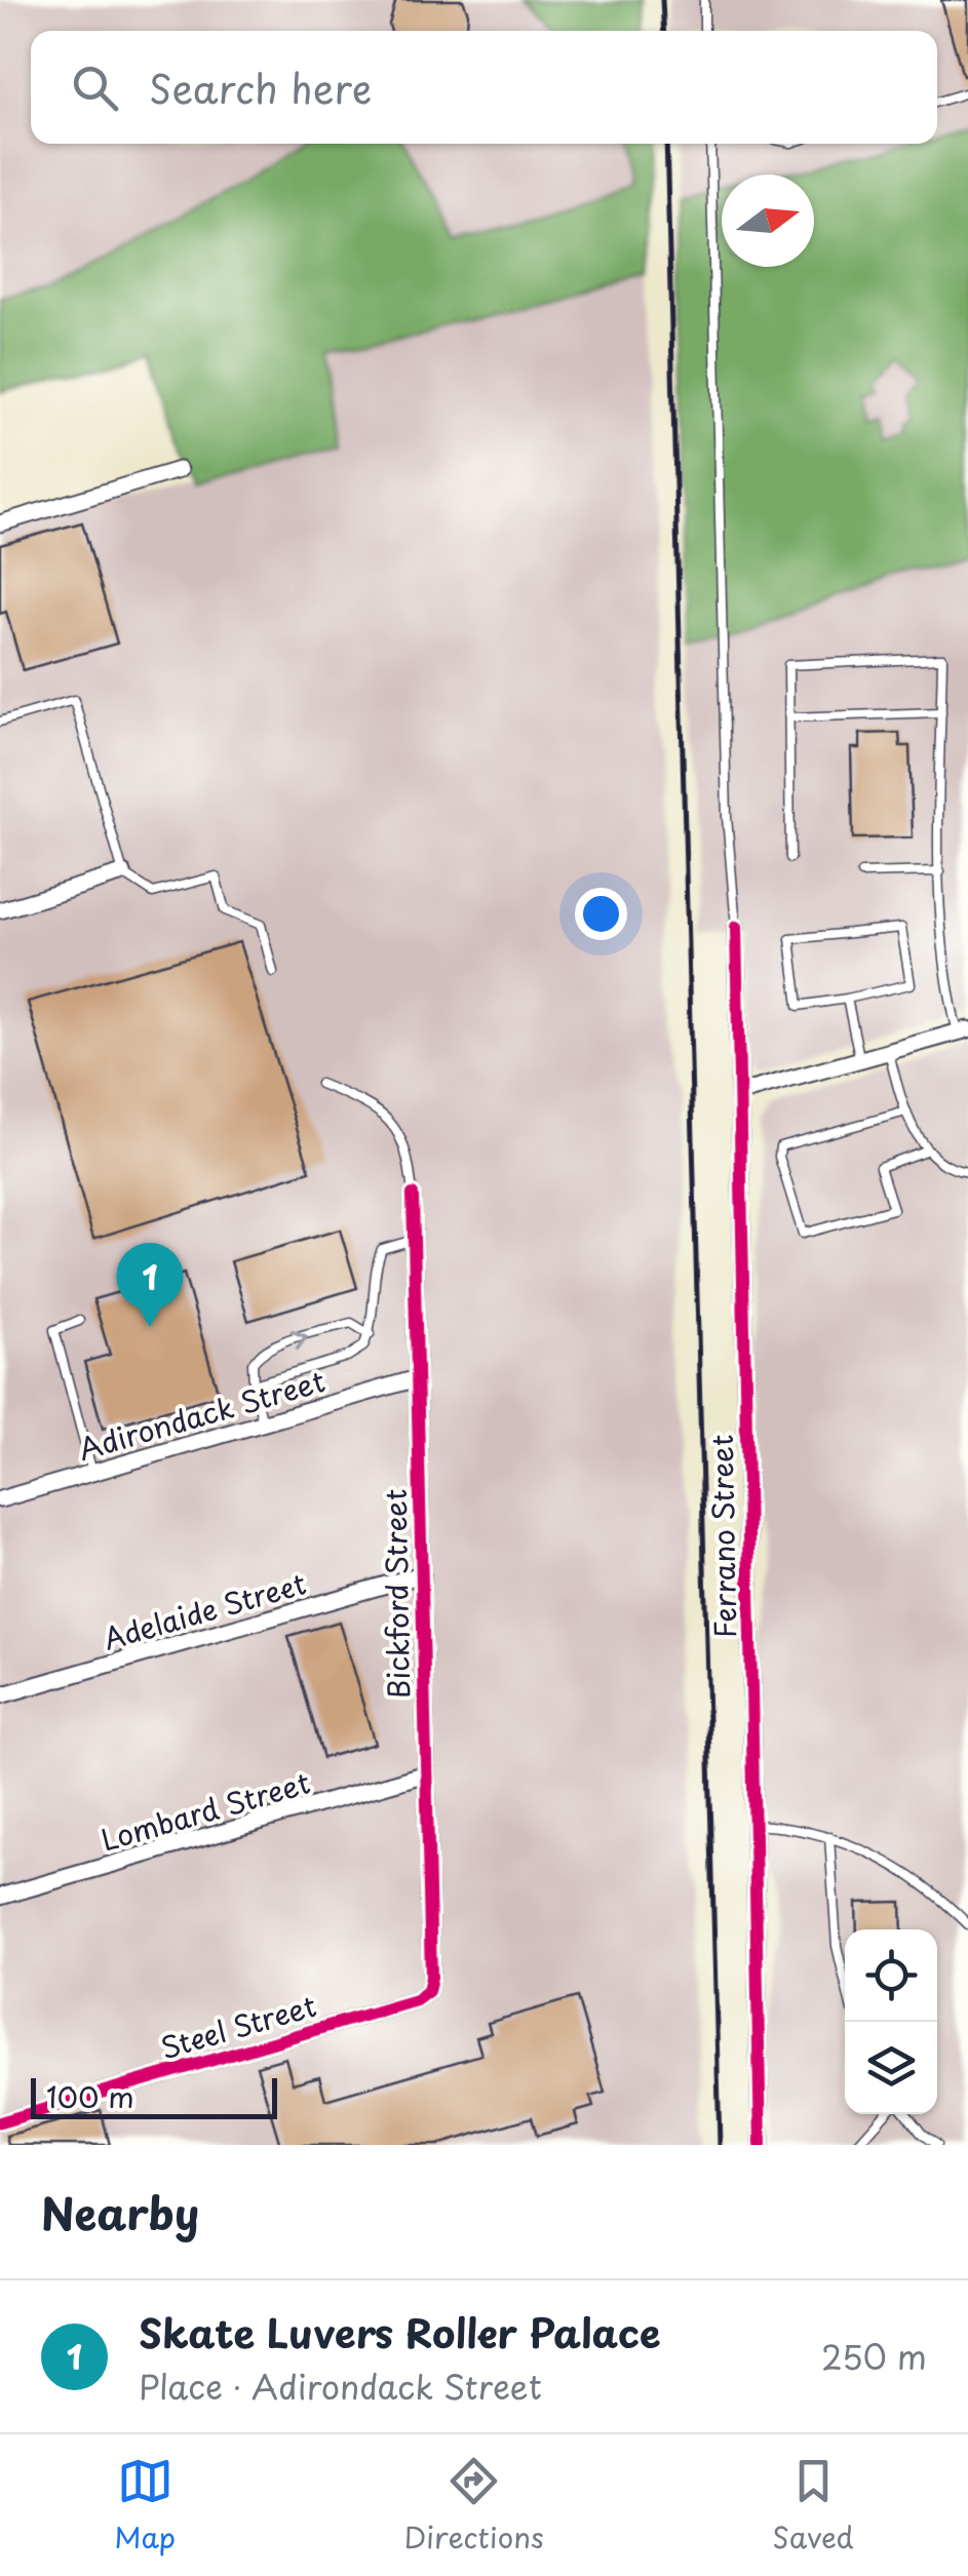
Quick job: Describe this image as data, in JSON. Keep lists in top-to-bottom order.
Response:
{
  "streets": {
    "street": [
      "Adirondack Street",
      "Ferrano Street",
      "Bickford Street",
      "Adelaide Street",
      "Lombard Street",
      "Steel Street"
    ]
  },
  "crossings": [
    ["Adirondack Street", "Bickford Street"],
    ["Bickford Street", "Adelaide Street"],
    ["Bickford Street", "Lombard Street"],
    ["Bickford Street", "Steel Street"]
  ],
  "scale_bar": "100 m",
  "north": "right",
  "page": {
    "search": "Search here",
    "pins": "1",
    "scale": "100 m",
    "heading": "Nearby",
    "list": [
      {
        "mark": "1",
        "name": "Skate Luvers Roller Palace",
        "note": "Place · Adirondack Street",
        "value": "250 m"
      }
    ],
    "nav": ["Map", "Directions", "Saved"]
  }
}
